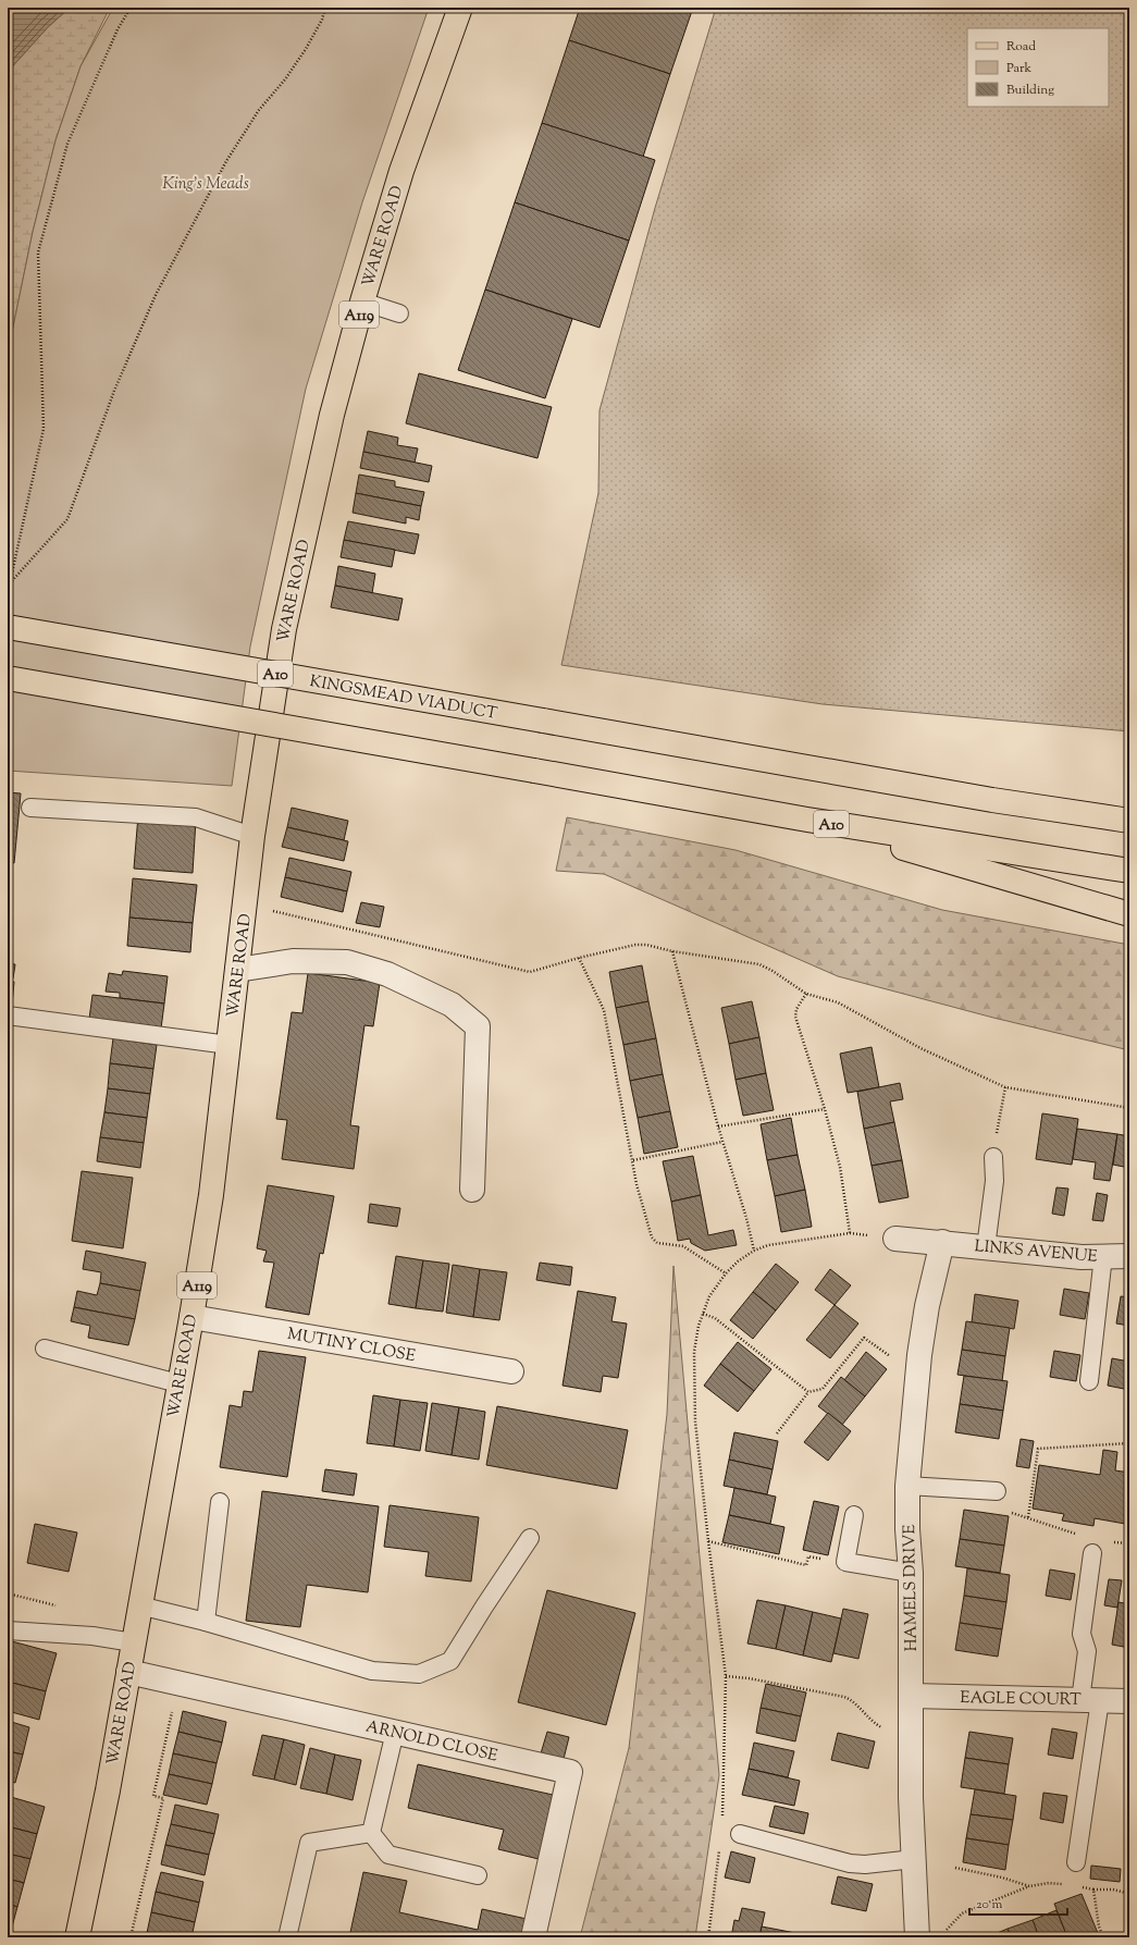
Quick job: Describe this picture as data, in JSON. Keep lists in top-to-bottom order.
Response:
{
  "streets": {
    "main road": [
      "WARE ROAD",
      "A119",
      "A10",
      "KINGSMEAD VIADUCT"
    ],
    "street": [
      "LINKS AVENUE",
      "MUTINY CLOSE",
      "HAMELS DRIVE",
      "EAGLE COURT",
      "ARNOLD CLOSE"
    ]
  },
  "crossings": [
    ["WARE ROAD", "MUTINY CLOSE"],
    ["WARE ROAD", "ARNOLD CLOSE"],
    ["A10", "KINGSMEAD VIADUCT"],
    ["LINKS AVENUE", "HAMELS DRIVE"],
    ["HAMELS DRIVE", "EAGLE COURT"]
  ],
  "parks": ["King's Meads"],
  "legend": ["Road", "Park", "Building"],
  "scale_bar": "20 m"
}
